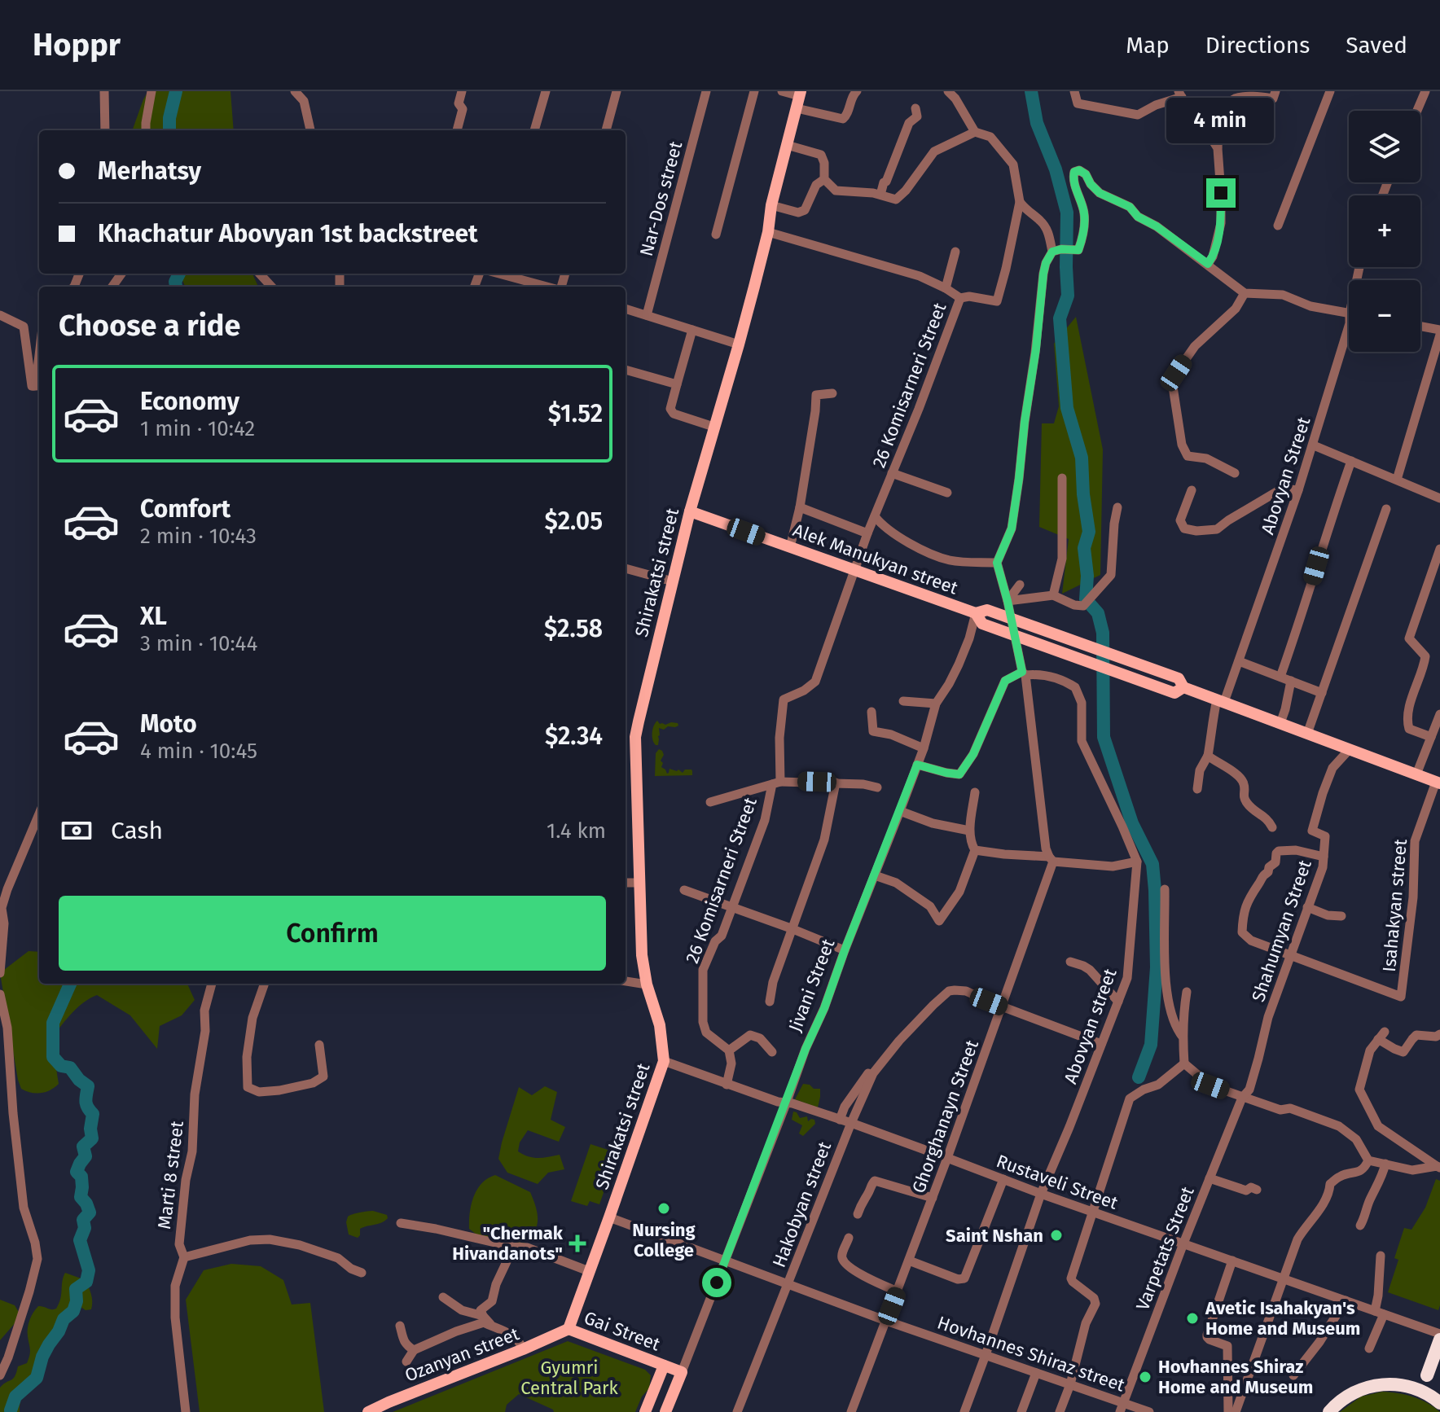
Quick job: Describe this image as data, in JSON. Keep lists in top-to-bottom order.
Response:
{
  "streets": {
    "main road": [
      "Alek Manukyan street",
      "Shirakatsi street",
      "Gai Street",
      "Ozanyan street"
    ],
    "street": [
      "Nar-Dos street",
      "26 Komisarneri Street",
      "Abovyan Street",
      "Isahakyan street",
      "Shahumyan Street",
      "Jivani Street",
      "Abovyan street",
      "Ghorghanayn Street",
      "Marti 8 street",
      "Rustaveli Street",
      "Hakobyan street",
      "Varpetats Street",
      "Hovhannes Shiraz street"
    ]
  },
  "crossings": [
    ["26 Komisarneri Street", "Alek Manukyan street"],
    ["Abovyan Street", "Alek Manukyan street"],
    ["Alek Manukyan street", "Shirakatsi street"],
    ["Alek Manukyan street", "Isahakyan street"],
    ["Alek Manukyan street", "Shahumyan Street"],
    ["Alek Manukyan street", "Jivani Street"],
    ["Shirakatsi street", "Rustaveli Street"],
    ["Shirakatsi street", "Gai Street"],
    ["Shirakatsi street", "Hovhannes Shiraz street"],
    ["Shirakatsi street", "Ozanyan street"],
    ["Isahakyan street", "Shahumyan Street"],
    ["Shahumyan Street", "Varpetats Street"],
    ["Jivani Street", "Rustaveli Street"],
    ["Jivani Street", "Gai Street"],
    ["Jivani Street", "Hovhannes Shiraz street"],
    ["Abovyan street", "Rustaveli Street"],
    ["Abovyan street", "Hovhannes Shiraz street"],
    ["Ghorghanayn Street", "Rustaveli Street"],
    ["Ghorghanayn Street", "Hakobyan street"],
    ["Ghorghanayn Street", "Hovhannes Shiraz street"],
    ["Rustaveli Street", "Hakobyan street"],
    ["Rustaveli Street", "Varpetats Street"],
    ["Hakobyan street", "Hovhannes Shiraz street"],
    ["Varpetats Street", "Hovhannes Shiraz street"],
    ["Gai Street", "Ozanyan street"]
  ],
  "parks": ["Gyumri Central Park"],
  "places": {
    "other": [
      "Nursing College",
      "Saint Nshan",
      "Avetic Isahakyan's Home and Museum",
      "Hovhannes Shiraz Home and Museum"
    ],
    "health": ["\"Chermak Hivandanots\""]
  },
  "page": {
    "header": "Hoppr",
    "nav": ["Map", "Directions", "Saved"],
    "bubble": "4 min",
    "map_buttons": ["+", "−"],
    "banner": ["Merhatsy", "Khachatur Abovyan 1st backstreet"],
    "heading": "Choose a ride",
    "list": [
      {
        "name": "Economy",
        "note": "1 min · 10:42",
        "value": "$1.52"
      },
      {
        "name": "Comfort",
        "note": "2 min · 10:43",
        "value": "$2.05"
      },
      {
        "name": "XL",
        "note": "3 min · 10:44",
        "value": "$2.58"
      },
      {
        "name": "Moto",
        "note": "4 min · 10:45",
        "value": "$2.34"
      }
    ],
    "pay": ["Cash", "1.4 km"],
    "buttons": "Confirm"
  }
}
